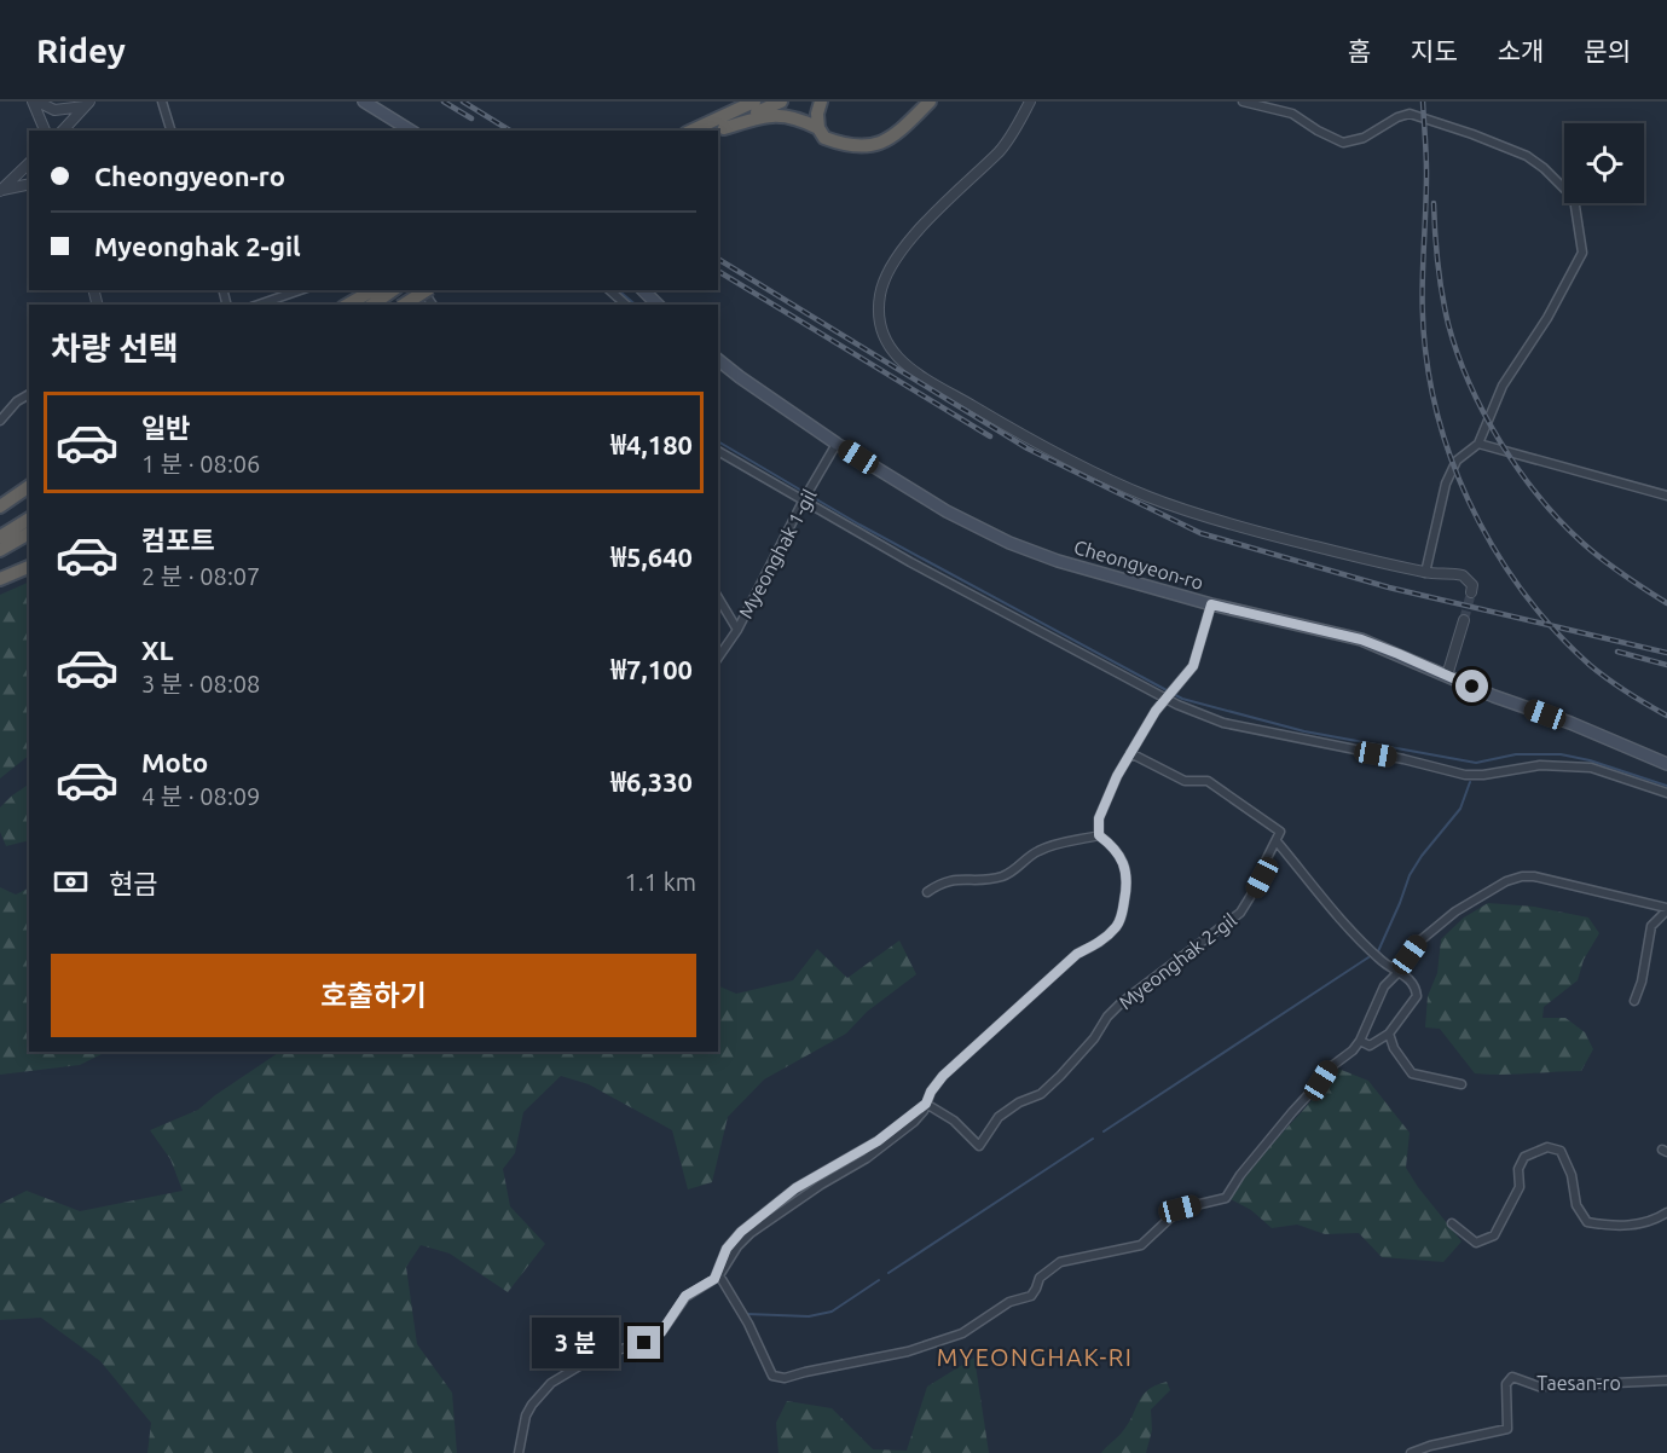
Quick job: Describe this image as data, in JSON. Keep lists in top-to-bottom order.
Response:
{
  "streets": {
    "main road": ["Cheongyeon-ro"],
    "street": ["Myeonghak 1-gil", "Myeonghak 2-gil", "Taesan-ro"]
  },
  "crossings": [
    ["Myeonghak 1-gil", "Cheongyeon-ro"]
  ],
  "districts": ["MYEONGHAK-RI"],
  "page": {
    "header": "Ridey",
    "nav": [
      "홈",
      "지도",
      "소개",
      "문의"
    ],
    "banner": ["Cheongyeon-ro", "Myeonghak 2-gil"],
    "heading": "차량 선택",
    "list": [
      {
        "name": "일반",
        "note": "1 분 · 08:06",
        "value": "₩4,180"
      },
      {
        "name": "컴포트",
        "note": "2 분 · 08:07",
        "value": "₩5,640"
      },
      {
        "name": "XL",
        "note": "3 분 · 08:08",
        "value": "₩7,100"
      },
      {
        "name": "Moto",
        "note": "4 분 · 08:09",
        "value": "₩6,330"
      }
    ],
    "pay": ["현금", "1.1 km"],
    "buttons": "호출하기",
    "bubble": "3 분"
  }
}
